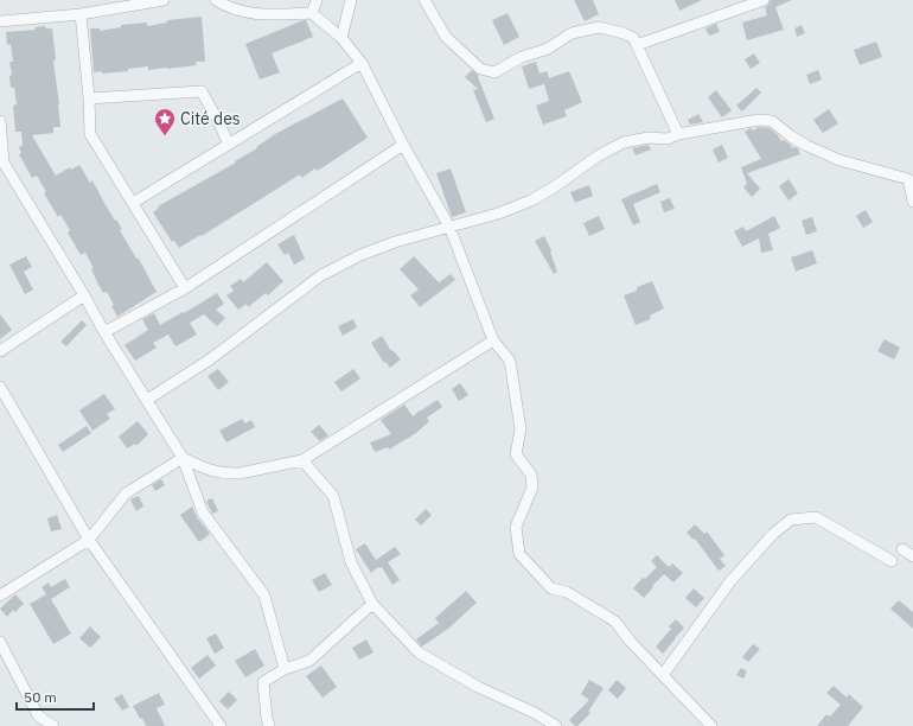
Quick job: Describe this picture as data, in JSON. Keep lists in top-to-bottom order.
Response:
{
  "places": {
    "place": ["Cité des"]
  },
  "scale_bar": "50 m"
}
